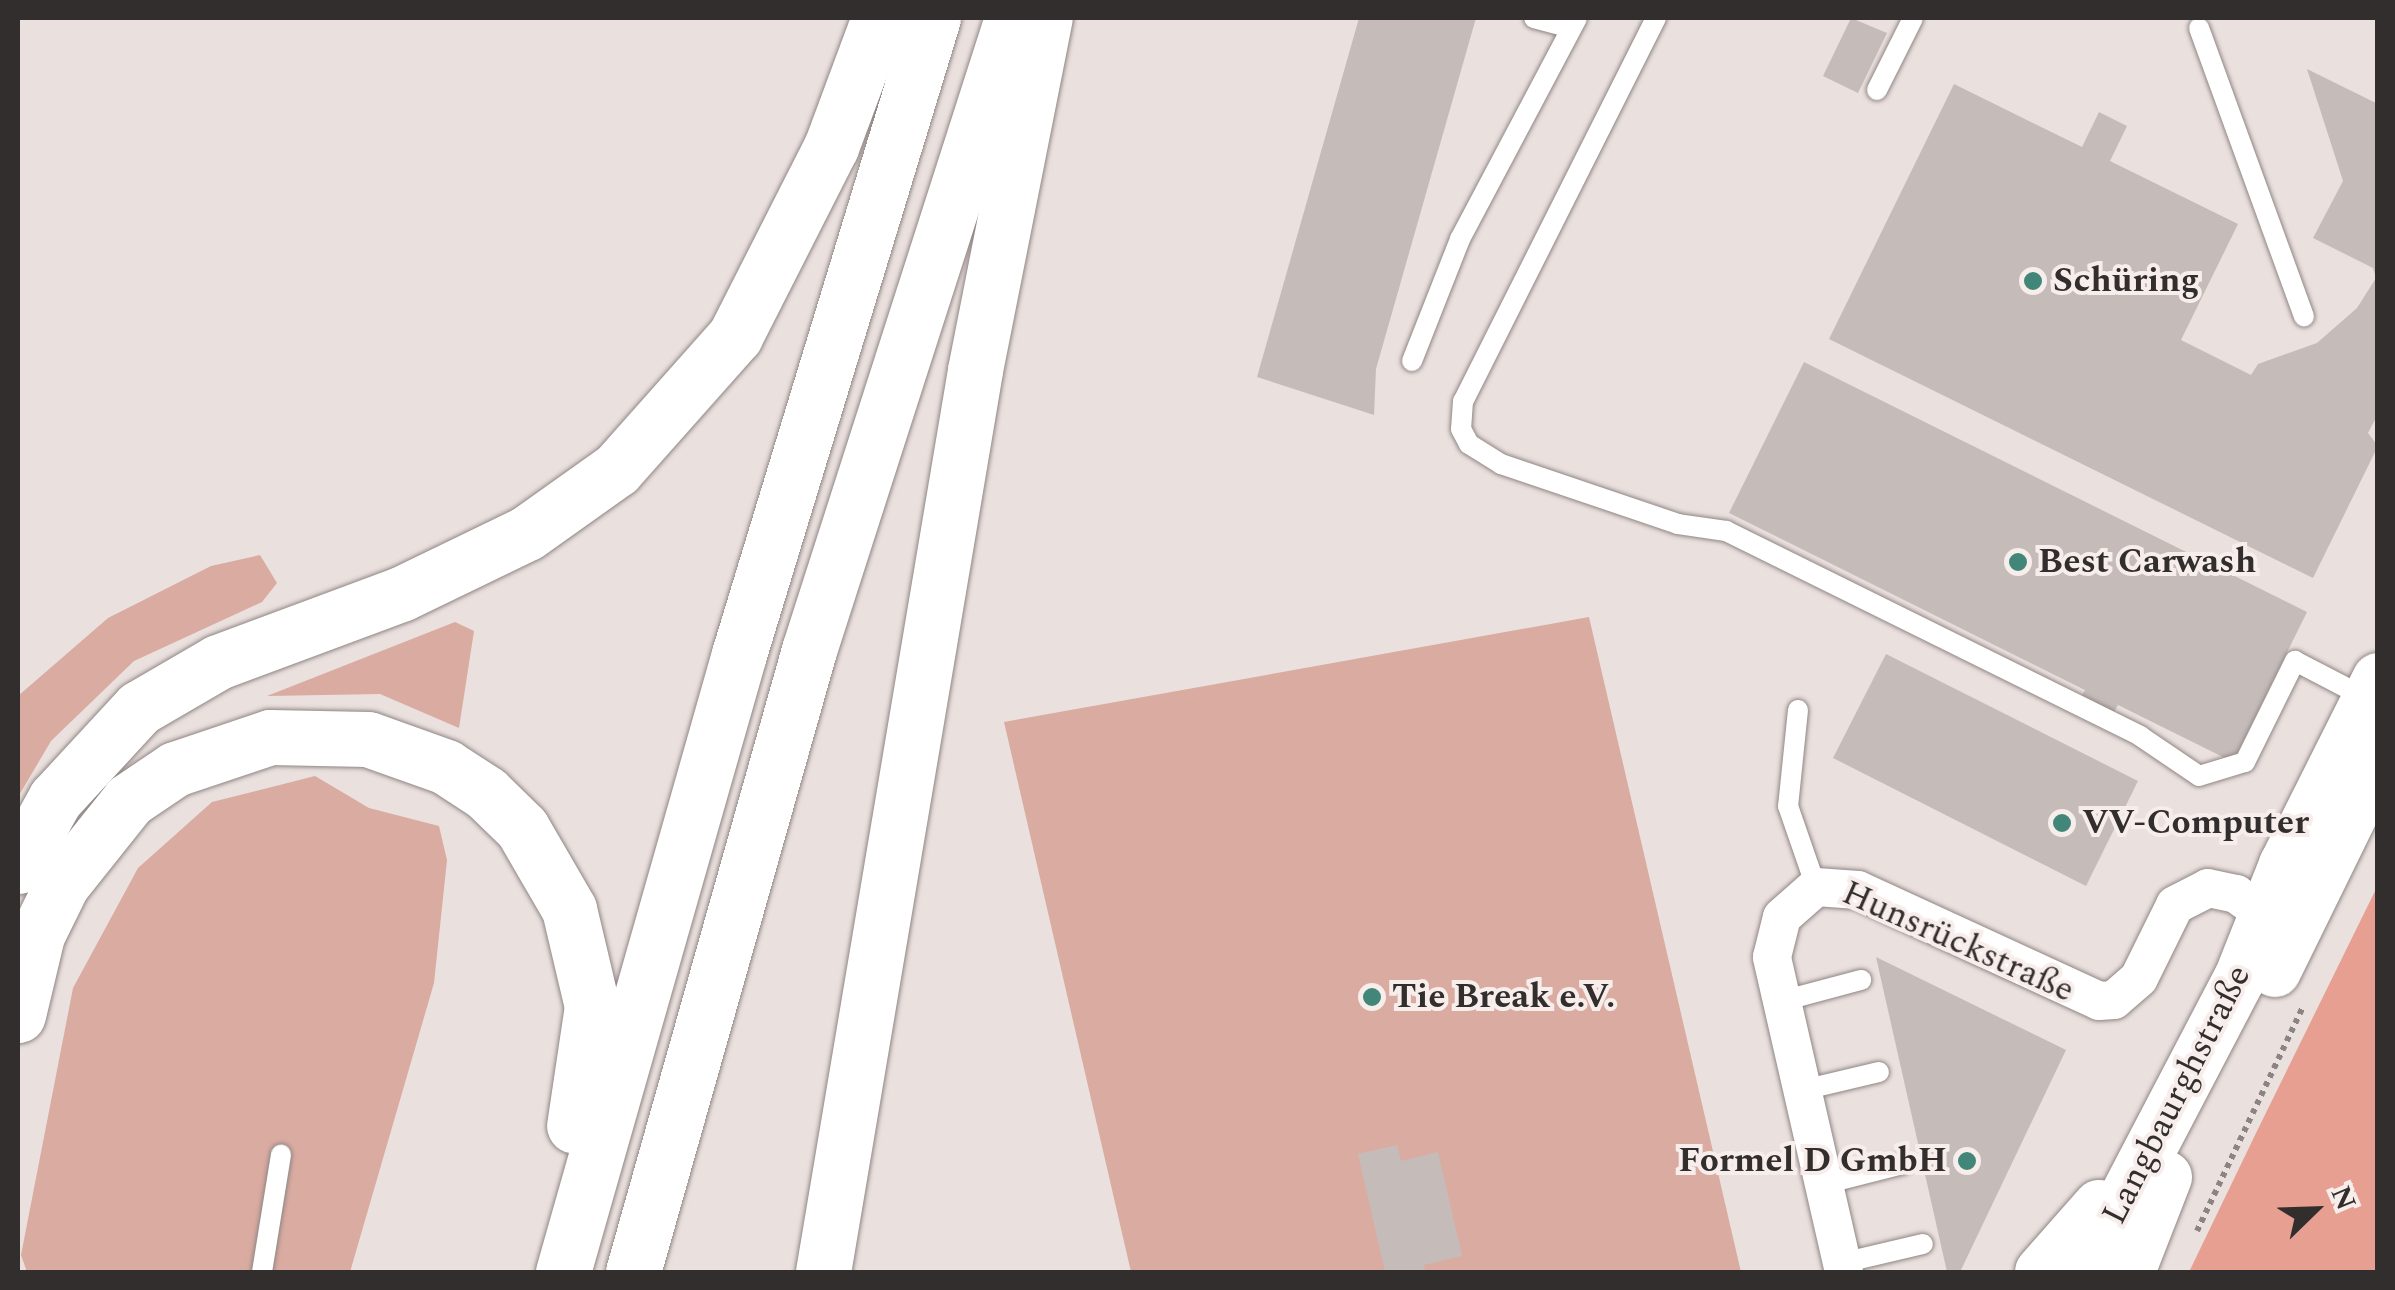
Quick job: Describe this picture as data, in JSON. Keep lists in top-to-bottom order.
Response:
{
  "streets": {
    "main road": ["Langbaurghstraße"],
    "street": ["Hunsrückstraße"]
  },
  "crossings": [
    ["Hunsrückstraße", "Langbaurghstraße"]
  ],
  "places": [
    "Schüring",
    "Best Carwash",
    "VV-Computer",
    "Tie Break e.V.",
    "Formel D GmbH"
  ],
  "north": "top right"
}
